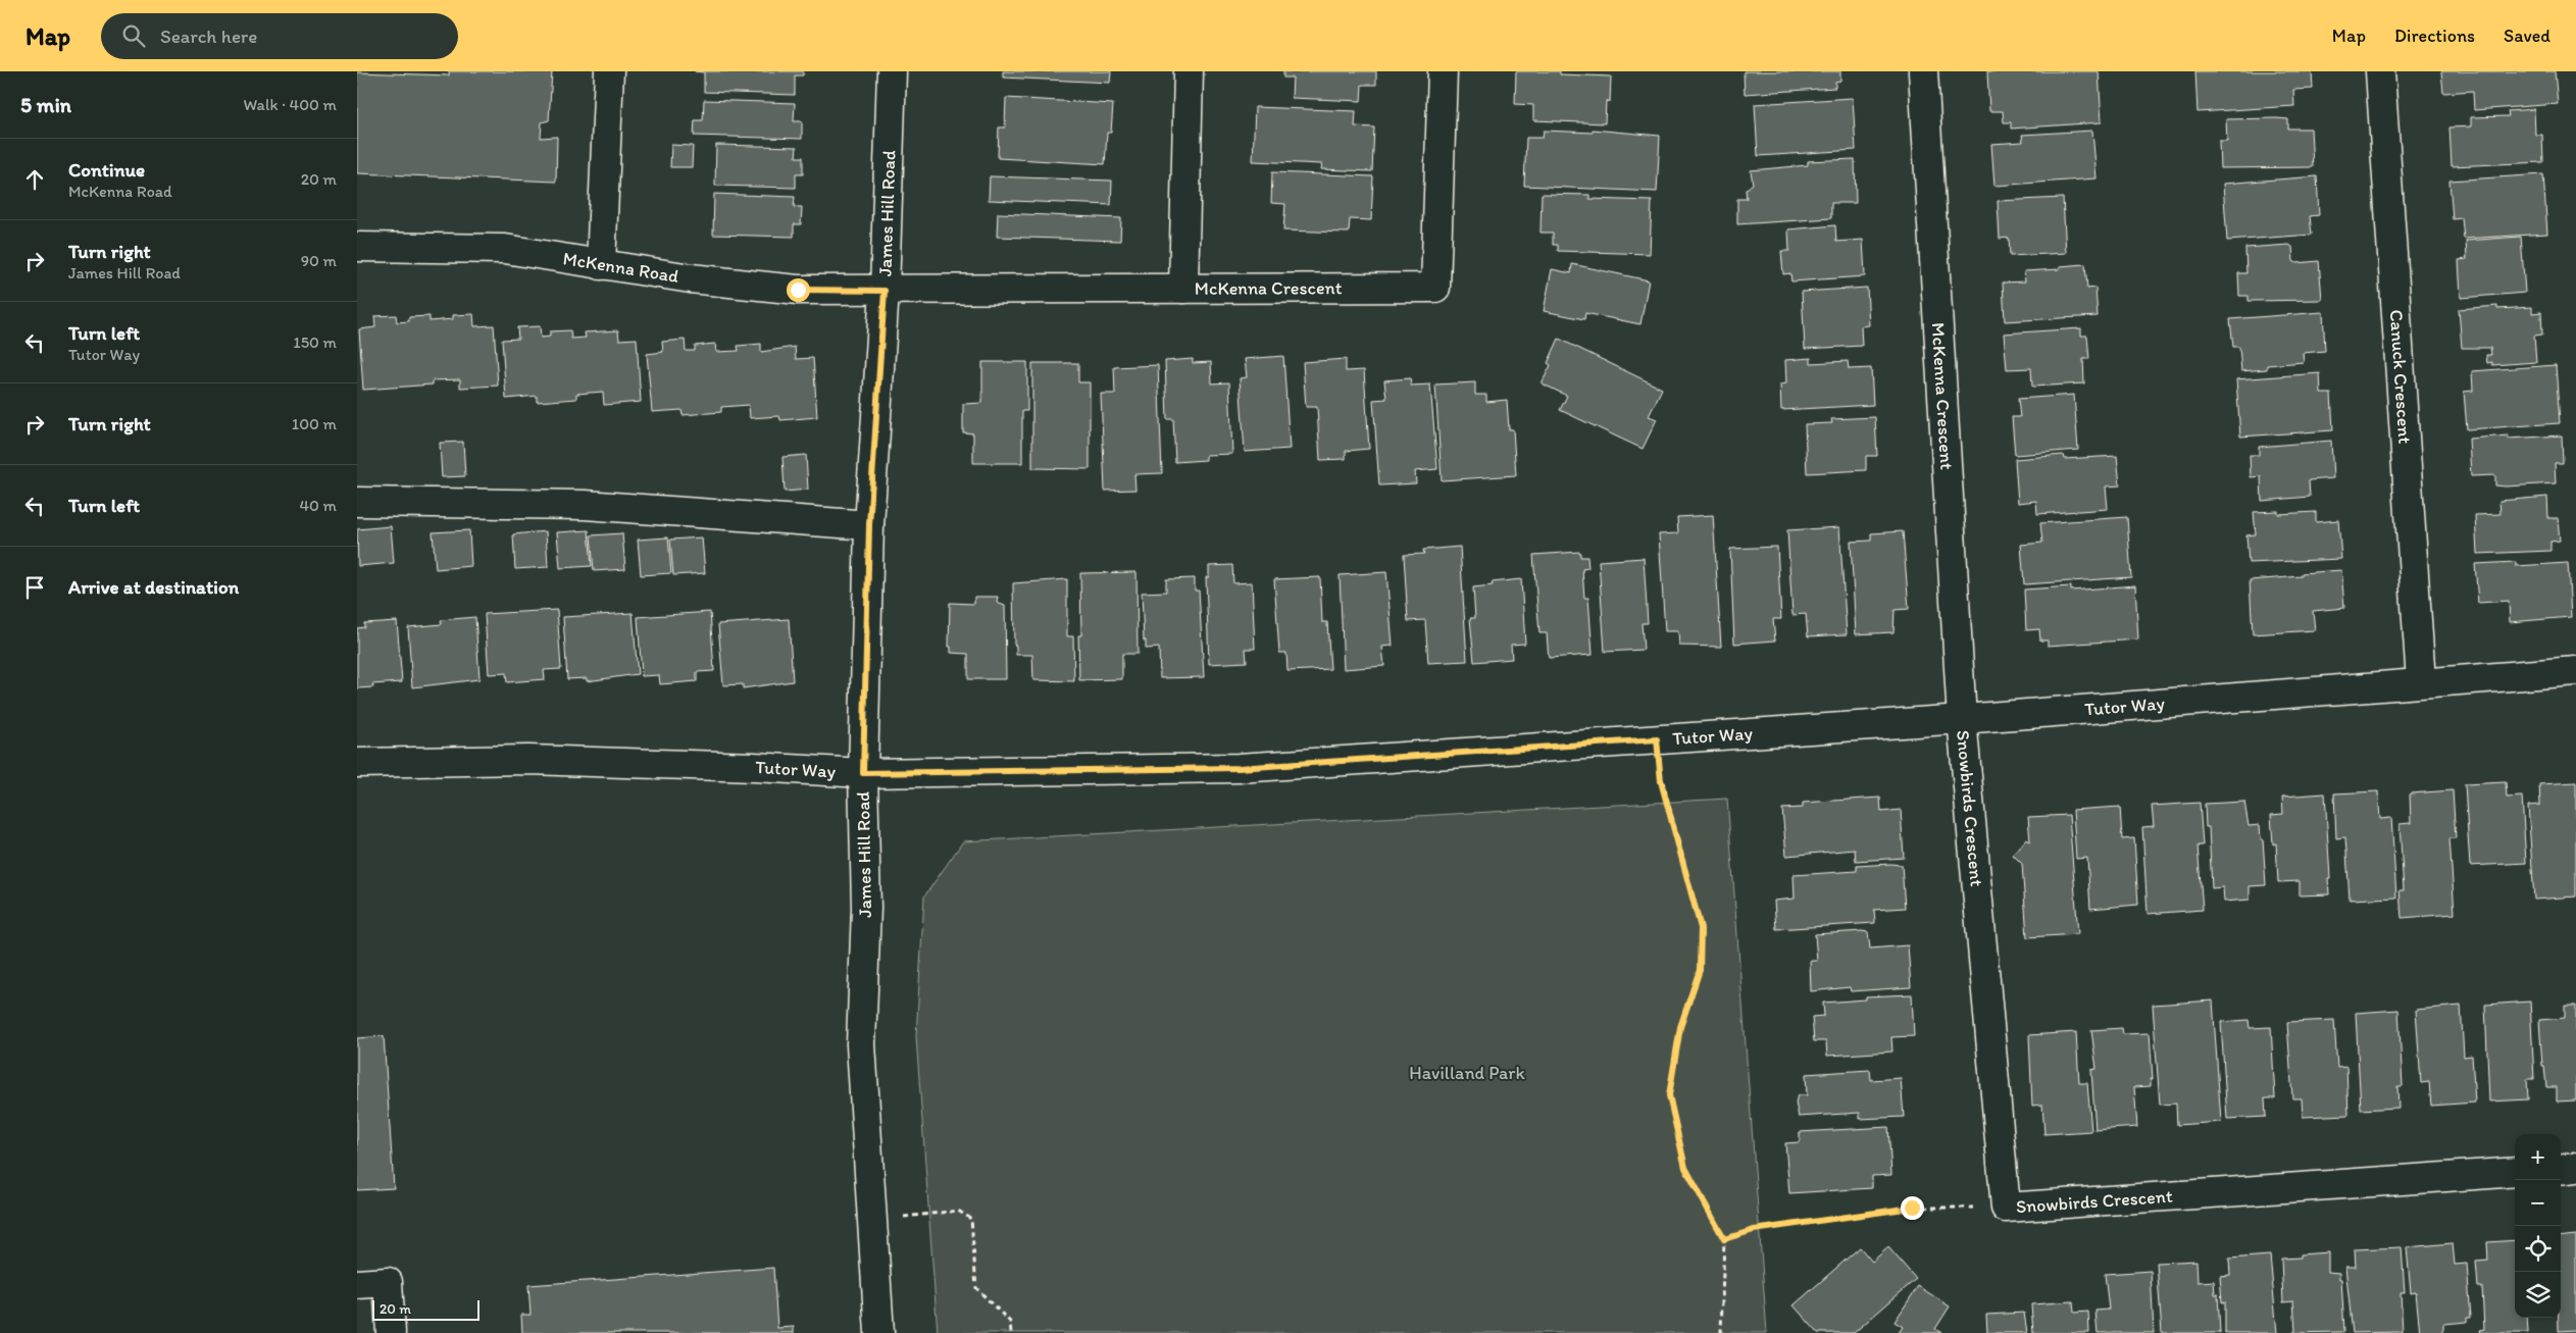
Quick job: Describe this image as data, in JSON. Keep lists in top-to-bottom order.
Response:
{
  "streets": {
    "street": [
      "James Hill Road",
      "McKenna Road",
      "McKenna Crescent",
      "Canuck Crescent",
      "Tutor Way",
      "Snowbirds Crescent"
    ]
  },
  "crossings": [
    ["James Hill Road", "McKenna Road"],
    ["James Hill Road", "McKenna Crescent"],
    ["James Hill Road", "Tutor Way"],
    ["McKenna Road", "McKenna Crescent"],
    ["McKenna Crescent", "Tutor Way"],
    ["McKenna Crescent", "Snowbirds Crescent"],
    ["Canuck Crescent", "Tutor Way"],
    ["Tutor Way", "Snowbirds Crescent"]
  ],
  "parks": ["Havilland Park"],
  "scale_bar": "20 m",
  "page": {
    "header": "Map",
    "search": "Search here",
    "nav": ["Map", "Directions", "Saved"],
    "heading": ["5 min", "Walk · 400 m"],
    "list": [
      ["Continue", "McKenna Road", "20 m"],
      ["Turn right", "James Hill Road", "90 m"],
      ["Turn left", "Tutor Way", "150 m"],
      ["Turn right", "100 m"],
      ["Turn left", "40 m"],
      "Arrive at destination"
    ],
    "map_buttons": ["+", "−"],
    "scale": "20 m"
  }
}
